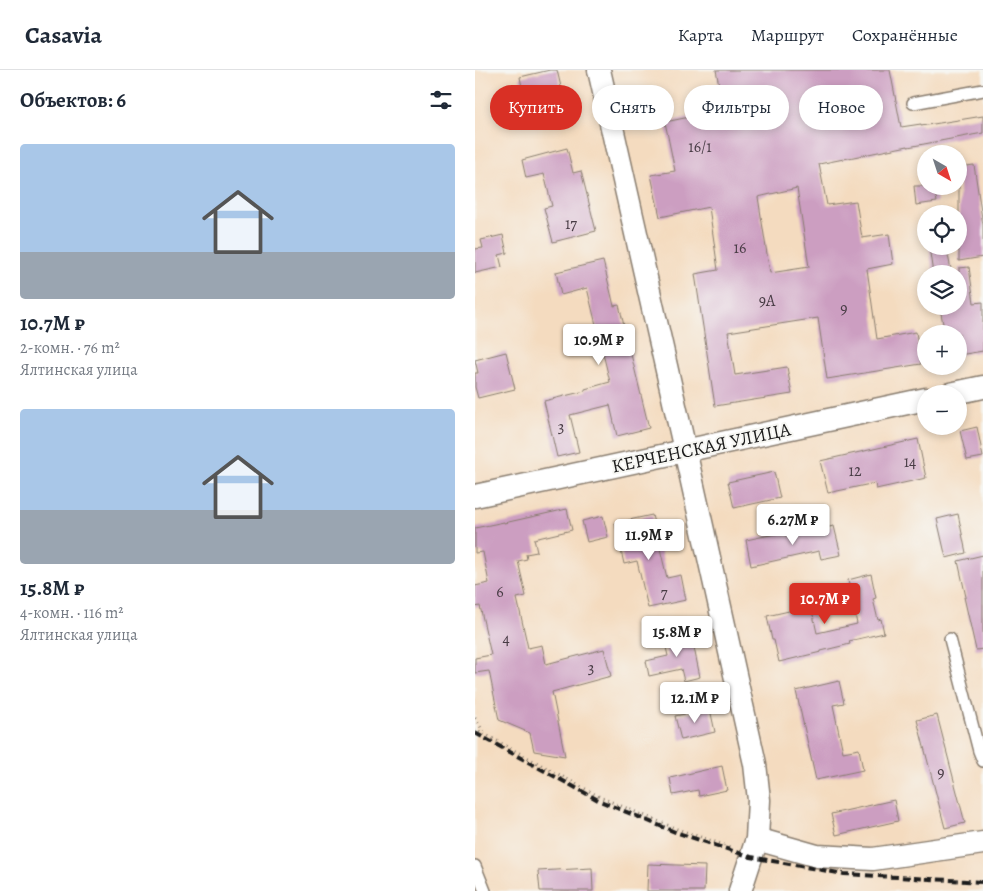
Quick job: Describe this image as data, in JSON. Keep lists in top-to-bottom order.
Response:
{
  "streets": {
    "street": ["КЕРЧЕНСКАЯ УЛИЦА"]
  },
  "house_numbers": [
    "16/1",
    "17",
    "16",
    "9А",
    "9",
    "3",
    "14",
    "12",
    "6",
    "7",
    "4",
    "3",
    "9"
  ],
  "north": "bottom right",
  "page": {
    "header": "Casavia",
    "nav": ["Карта", "Маршрут", "Сохранённые"],
    "heading": "Объектов: 6",
    "chip": [
      "Купить",
      "Снять",
      "Фильтры",
      "Новое"
    ],
    "list": [
      {
        "name": "10.7M ₽",
        "note": "2-комн. · 76 m² · Ялтинская улица"
      },
      {
        "name": "15.8M ₽",
        "note": "4-комн. · 116 m² · Ялтинская улица"
      }
    ],
    "map_buttons": ["+", "−"],
    "price": [
      "10.9M ₽",
      "6.27M ₽",
      "11.9M ₽",
      "10.7M ₽",
      "15.8M ₽",
      "12.1M ₽"
    ]
  }
}
